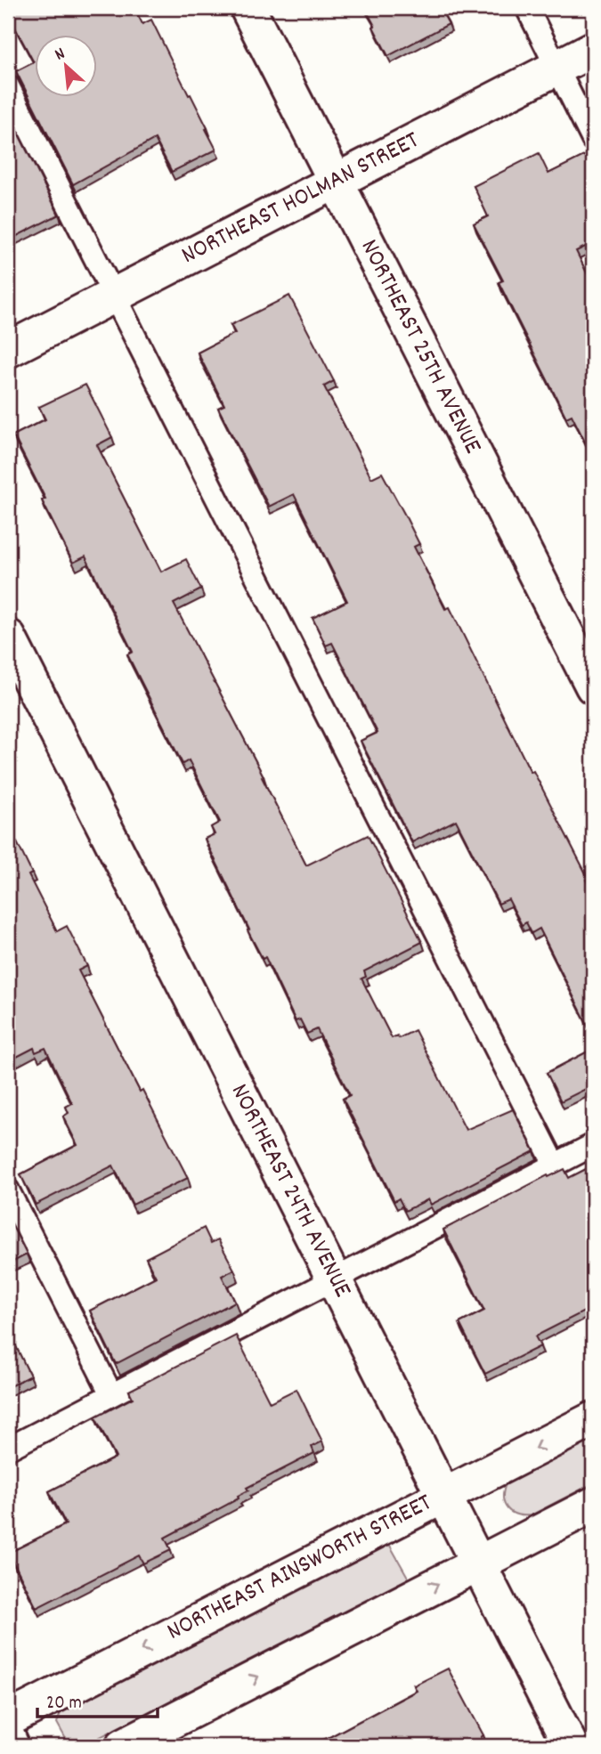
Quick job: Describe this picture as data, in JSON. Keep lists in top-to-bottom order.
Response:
{
  "streets": {
    "street": [
      "NORTHEAST HOLMAN STREET",
      "NORTHEAST 25TH AVENUE",
      "NORTHEAST 24TH AVENUE",
      "NORTHEAST AINSWORTH STREET"
    ]
  },
  "crossings": [
    ["NORTHEAST HOLMAN STREET", "NORTHEAST 25TH AVENUE"],
    ["NORTHEAST 24TH AVENUE", "NORTHEAST AINSWORTH STREET"]
  ],
  "scale_bar": "20 m",
  "north": "top left"
}
